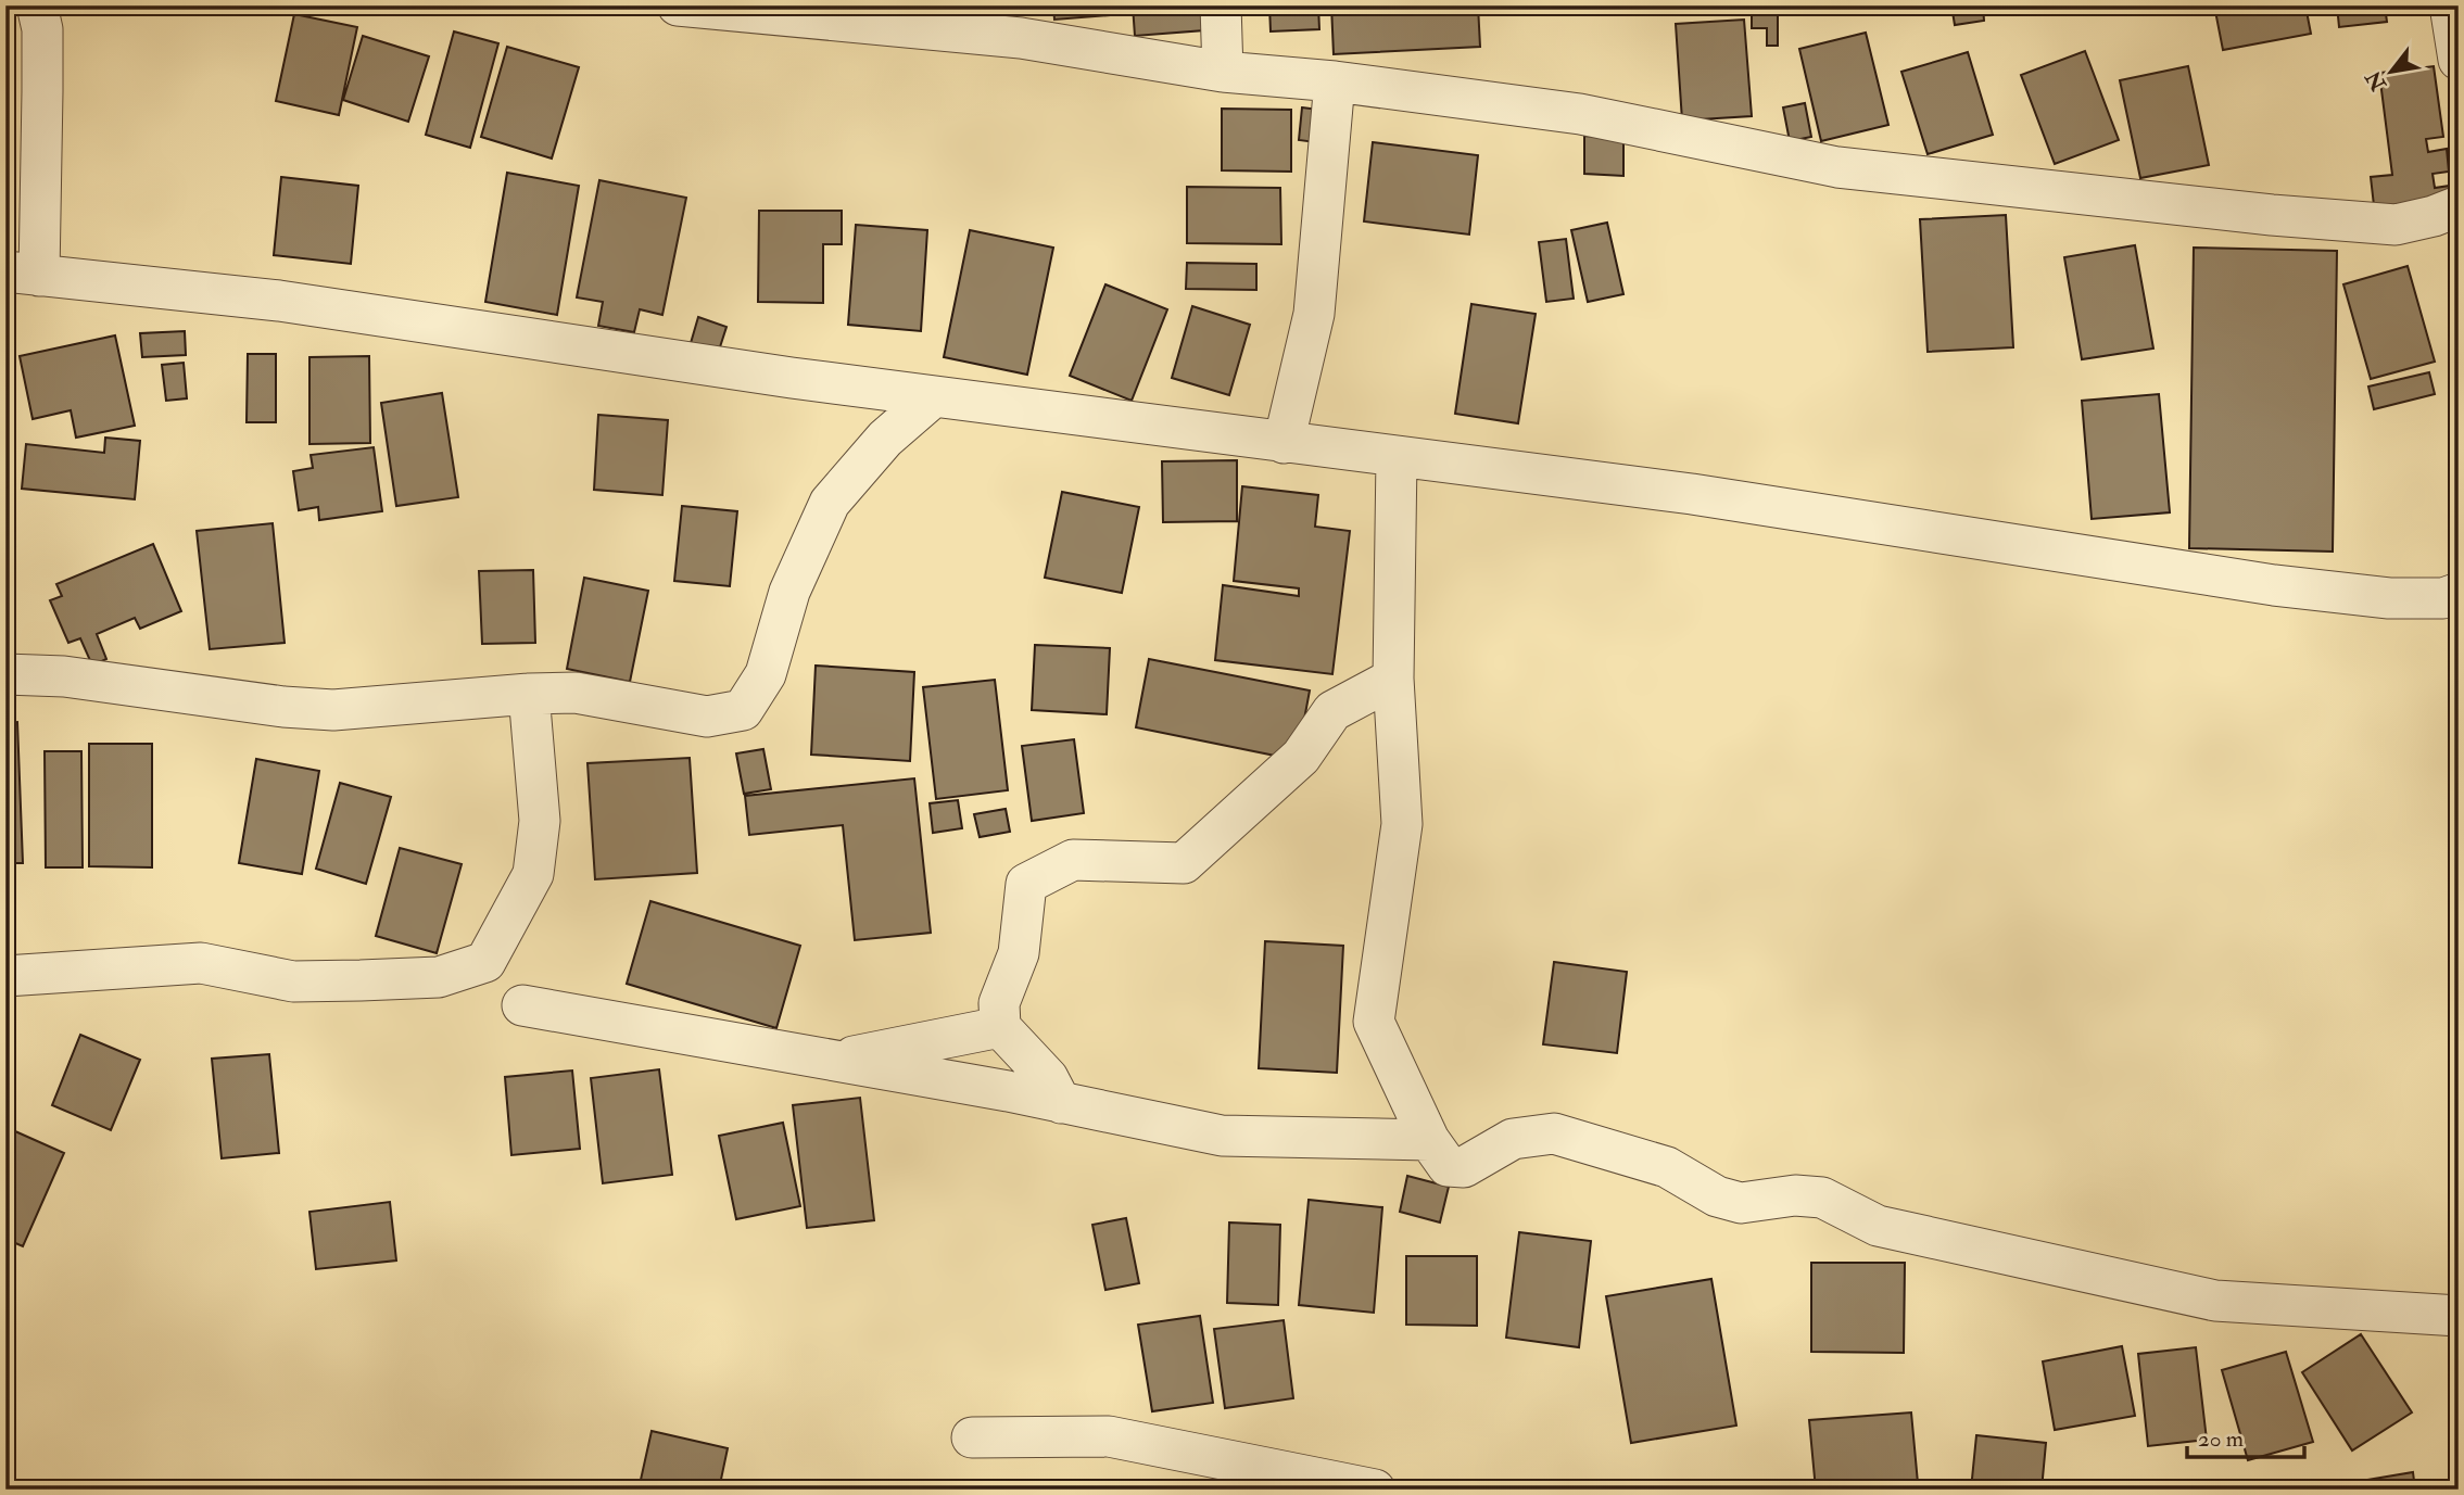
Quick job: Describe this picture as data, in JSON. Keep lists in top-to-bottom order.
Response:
{
  "scale_bar": "20 m",
  "north": "bottom left"
}
